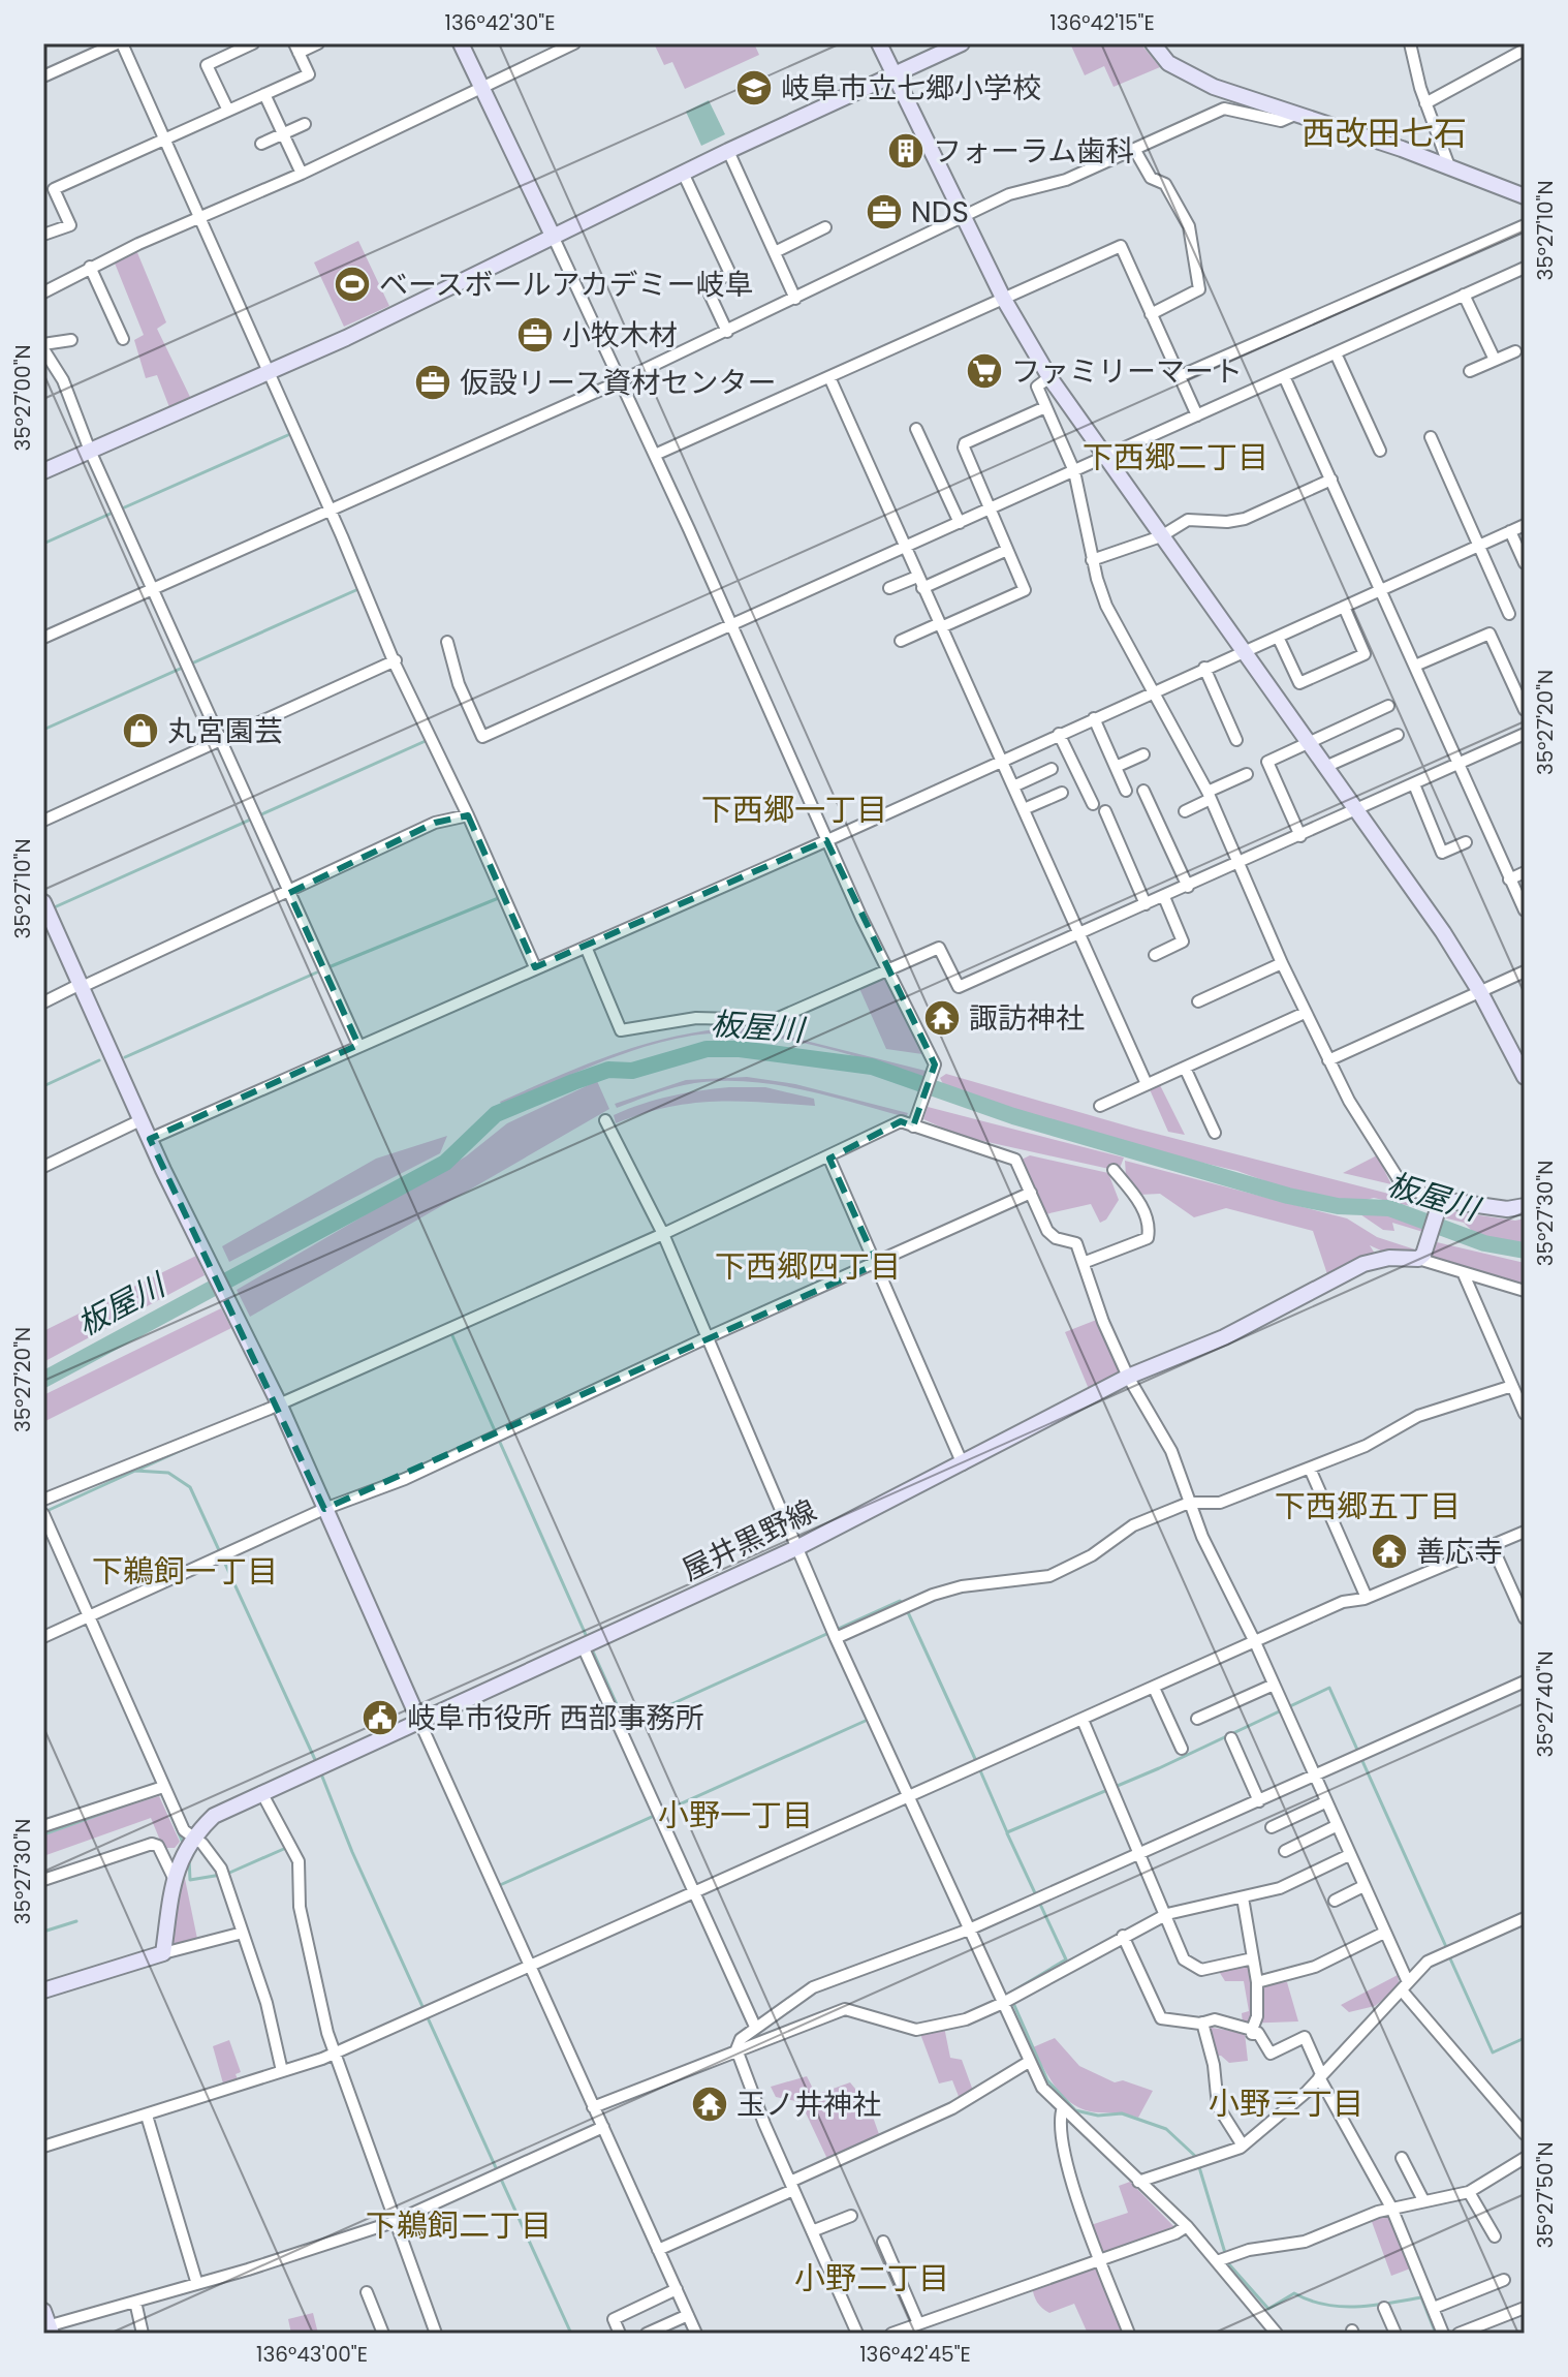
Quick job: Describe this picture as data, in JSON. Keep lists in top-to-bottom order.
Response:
{
  "streets": {
    "street": ["屋井黒野線"]
  },
  "districts": [
    "西改田七石",
    "下西郷二丁目",
    "下西郷一丁目",
    "下西郷四丁目",
    "下西郷五丁目",
    "下鵜飼一丁目",
    "小野一丁目",
    "小野三丁目",
    "下鵜飼二丁目",
    "小野二丁目"
  ],
  "water": ["板屋川"],
  "places": {
    "school or university": ["岐阜市立七郷小学校"],
    "building": ["フォーラム歯科"],
    "office": ["NDS", "小牧木材", "仮設リース資材センター"],
    "sports": ["ベースボールアカデミー岐阜"],
    "supermarket": ["ファミリーマート"],
    "shop": ["丸宮園芸"],
    "temple": ["諏訪神社", "善応寺", "玉ノ井神社"],
    "public building": ["岐阜市役所 西部事務所"]
  },
  "coordinates": [
    "136°42'30\"E",
    "136°42'15\"E",
    "35°27'10\"N",
    "35°27'00\"N",
    "35°27'20\"N",
    "35°27'30\"N",
    "35°27'40\"N",
    "35°27'50\"N",
    "136°43'00\"E",
    "136°42'45\"E"
  ]
}
